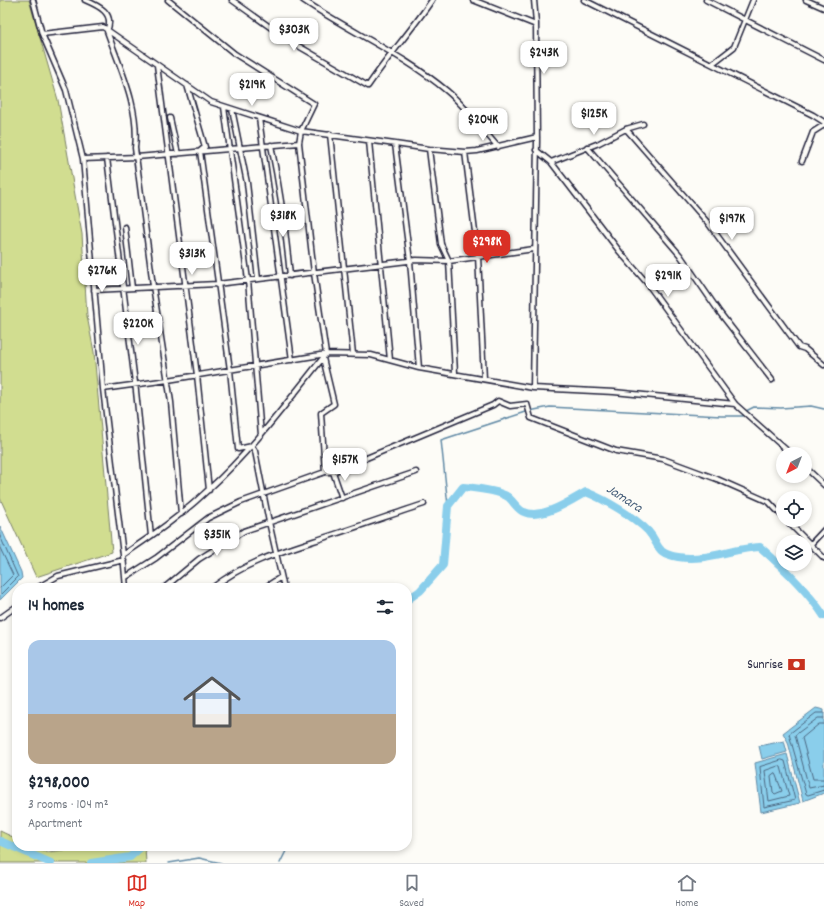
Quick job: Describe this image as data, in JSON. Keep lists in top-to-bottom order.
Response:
{
  "water": ["Jamara"],
  "places": {
    "bank": ["Sunrise"]
  },
  "north": "bottom left",
  "page": {
    "price": [
      "$303K",
      "$243K",
      "$219K",
      "$125K",
      "$204K",
      "$318K",
      "$197K",
      "$298K",
      "$313K",
      "$276K",
      "$291K",
      "$220K",
      "$157K",
      "$351K"
    ],
    "heading": "14 homes",
    "list": [
      {
        "name": "$298,000",
        "note": "3 rooms · 104 m² · Apartment"
      }
    ],
    "tabs": ["Map", "Saved", "Home"]
  }
}
